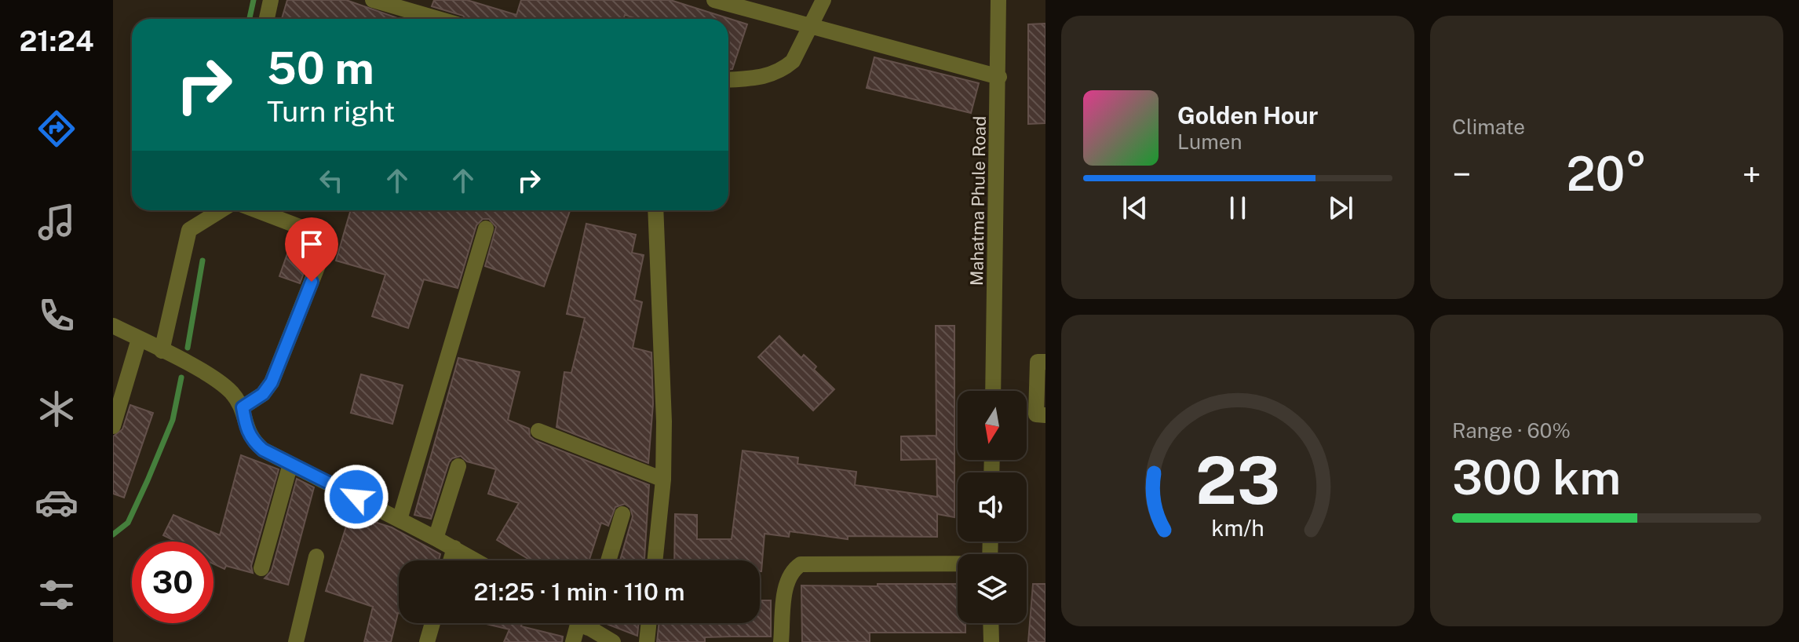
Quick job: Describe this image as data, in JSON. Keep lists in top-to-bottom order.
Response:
{
  "streets": {
    "street": ["Mahatma Phule Road"]
  },
  "north": "bottom",
  "page": {
    "tabs": "21:24",
    "tile": [
      "Climate",
      ["Range · 60%", "300 km"]
    ],
    "turn": ["50 m", "Turn right"],
    "song": ["Golden Hour", "Lumen"],
    "heat": ["−", "20°", "+"],
    "limit": "30",
    "trip": "21:25 · 1 min · 110 m",
    "gauge": ["23", "km/h"]
  }
}
